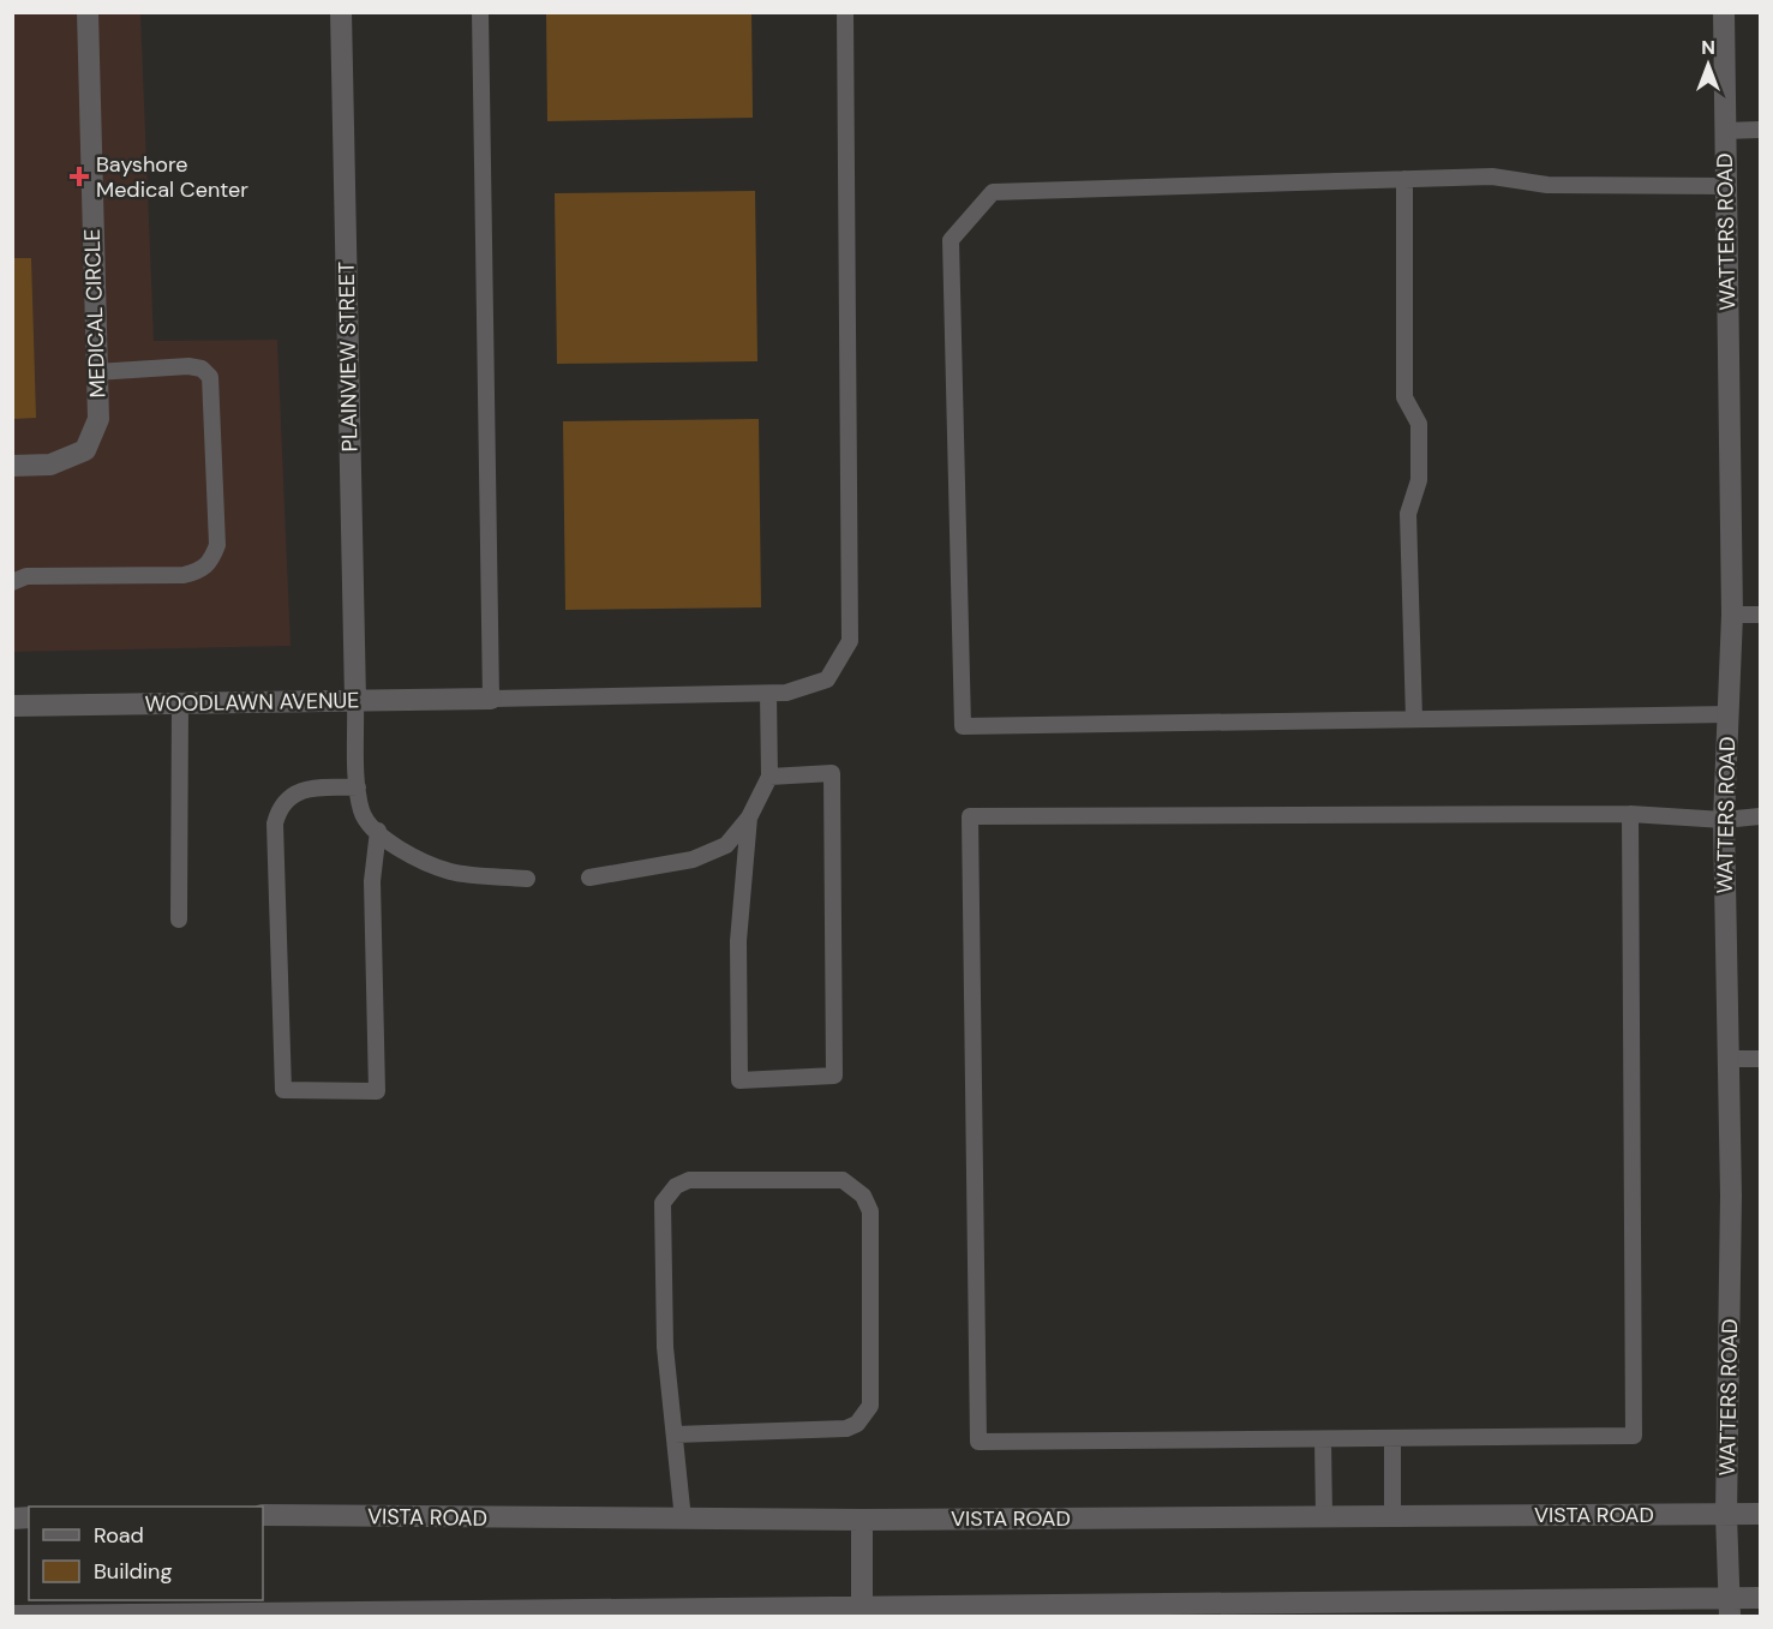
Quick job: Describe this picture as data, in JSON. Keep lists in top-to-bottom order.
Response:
{
  "streets": {
    "street": [
      "WATTERS ROAD",
      "MEDICAL CIRCLE",
      "PLAINVIEW STREET",
      "WOODLAWN AVENUE",
      "VISTA ROAD"
    ]
  },
  "crossings": [
    ["WATTERS ROAD", "VISTA ROAD"],
    ["PLAINVIEW STREET", "WOODLAWN AVENUE"]
  ],
  "places": {
    "health": ["Bayshore Medical Center"]
  },
  "legend": ["Road", "Building"],
  "north": "top"
}
